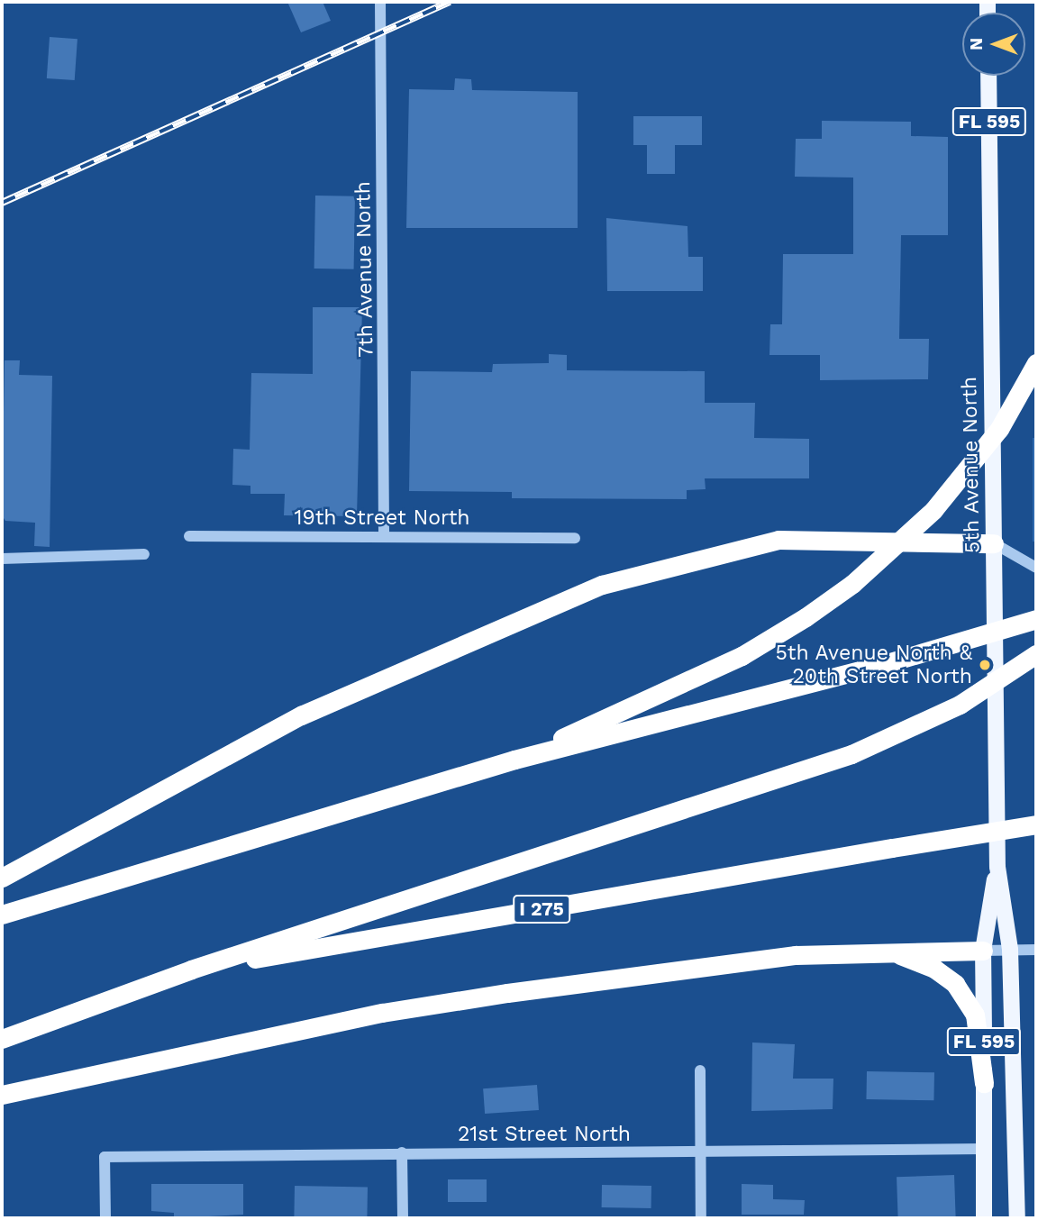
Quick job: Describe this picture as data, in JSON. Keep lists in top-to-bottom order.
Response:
{
  "streets": {
    "highway": ["I 275"],
    "main road": ["FL 595", "5th Avenue North"],
    "street": ["7th Avenue North", "19th Street North", "21st Street North"]
  },
  "crossings": [
    ["7th Avenue North", "19th Street North"],
    ["5th Avenue North", "21st Street North"]
  ],
  "places": ["5th Avenue North & 20th Street North"],
  "north": "left"
}
